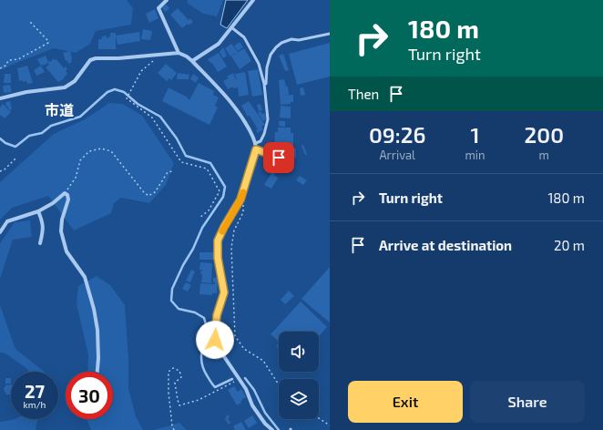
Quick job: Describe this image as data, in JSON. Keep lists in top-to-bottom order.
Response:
{
  "districts": ["市道"],
  "page": {
    "turn": ["180 m", "Turn right"],
    "then": "Then",
    "eta": [
      "09:26",
      "Arrival",
      "1",
      "min",
      "200",
      "m"
    ],
    "list": [
      {
        "name": "Turn right",
        "value": "180 m"
      },
      {
        "name": "Arrive at destination",
        "value": "20 m"
      }
    ],
    "speed": "27 km/h",
    "limit": "30",
    "buttons": ["Exit", "Share"]
  }
}
